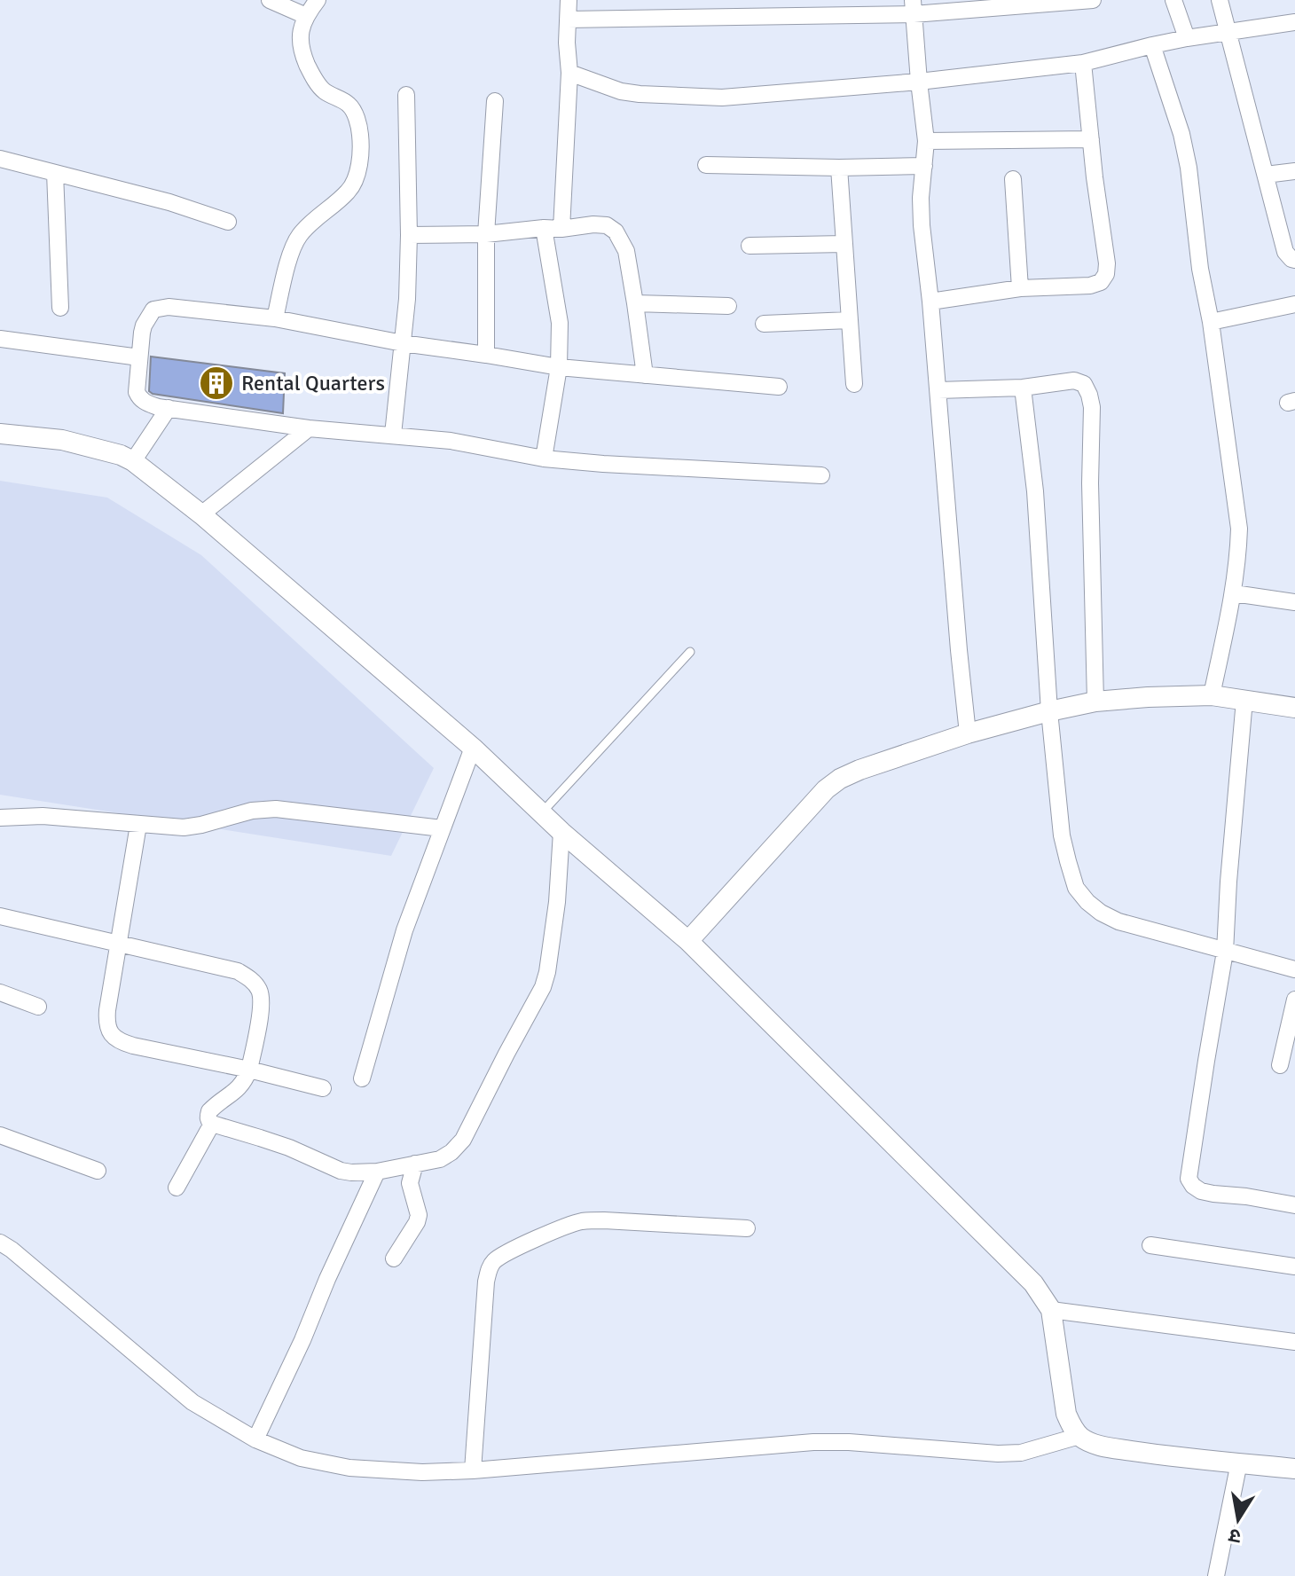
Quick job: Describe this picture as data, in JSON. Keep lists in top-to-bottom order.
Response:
{
  "places": {
    "building": ["Rental Quarters"]
  },
  "north": "bottom"
}
